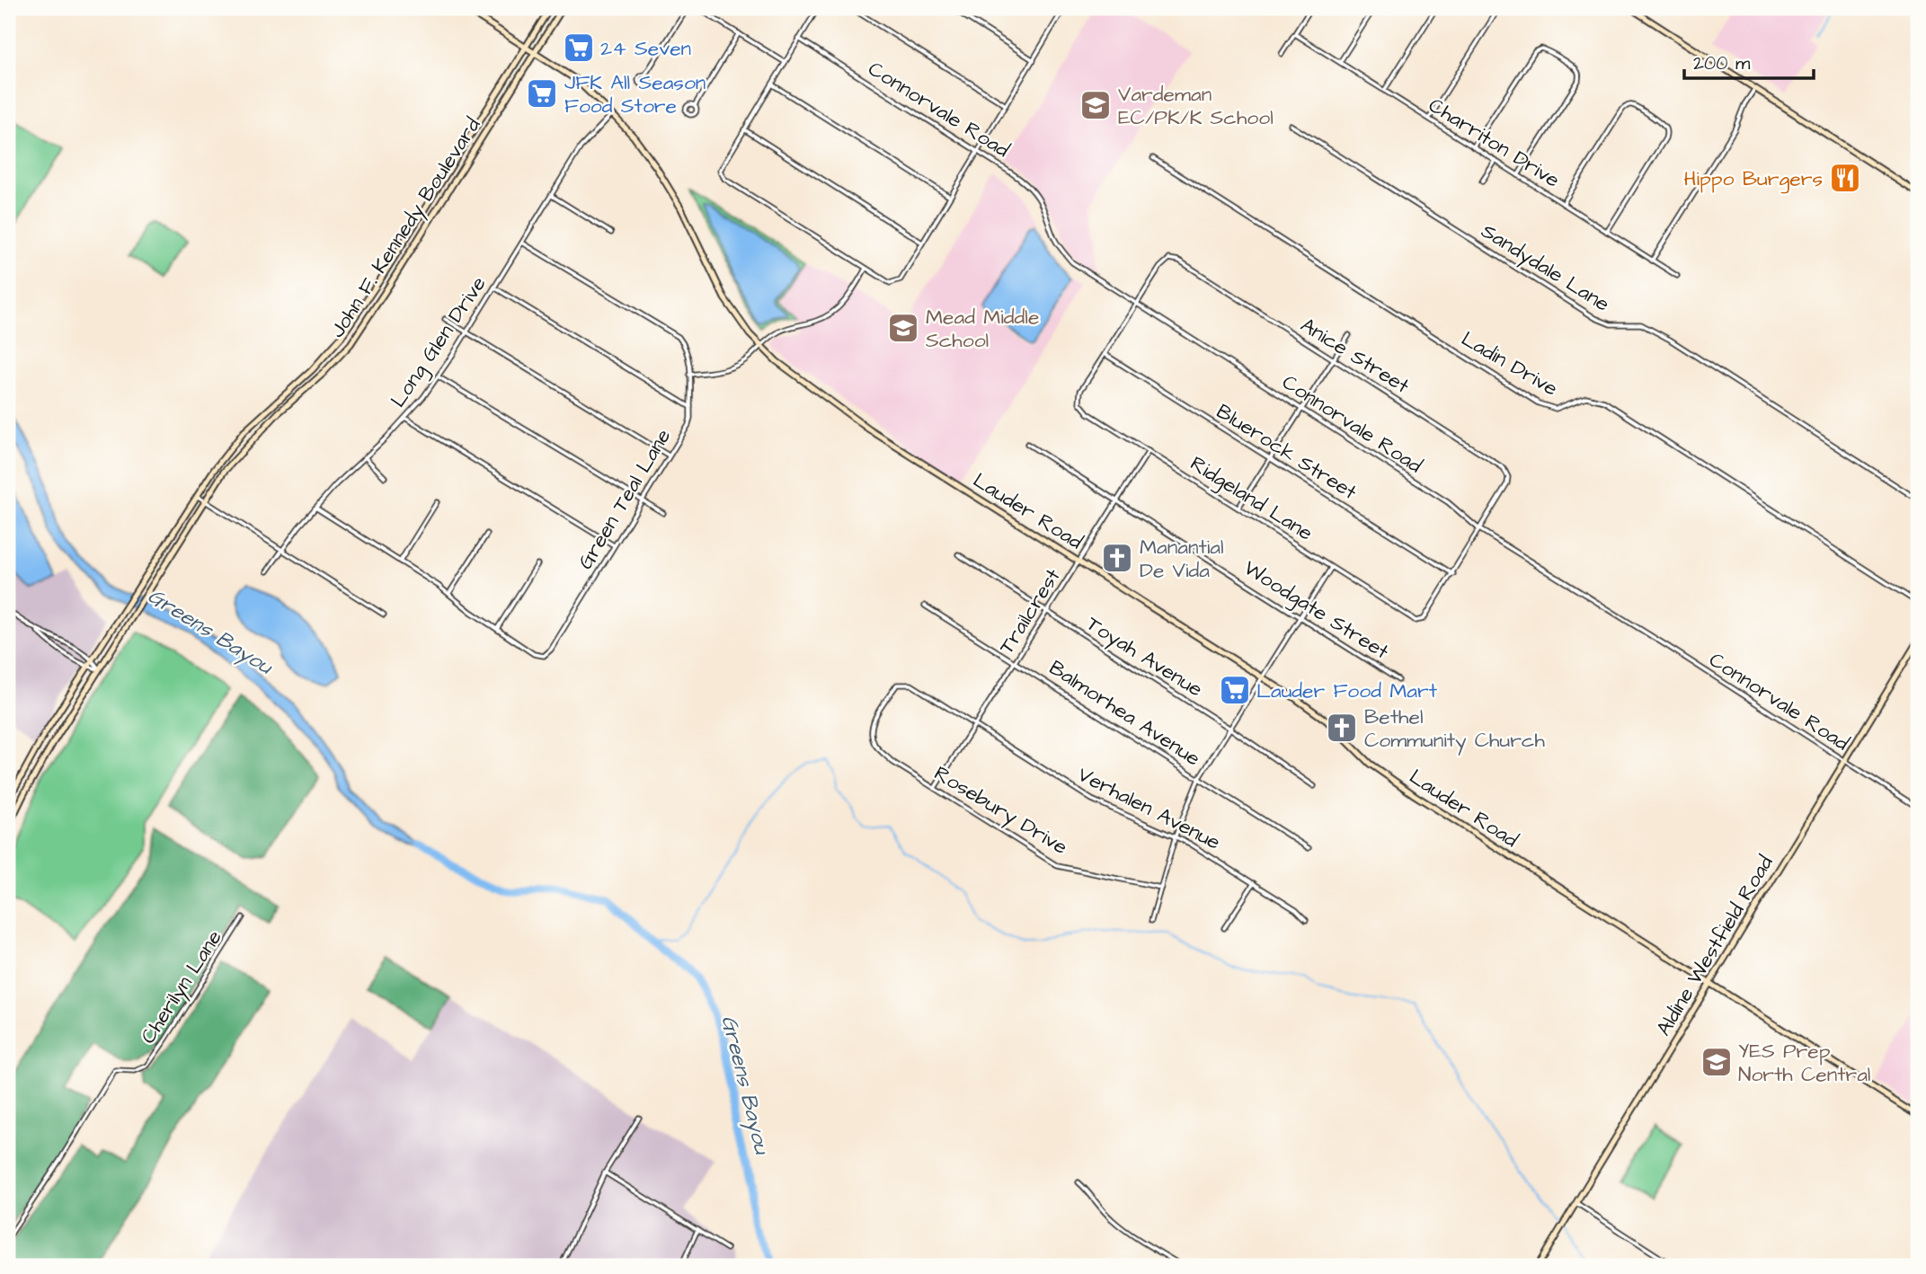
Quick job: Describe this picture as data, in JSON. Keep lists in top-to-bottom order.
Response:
{
  "streets": {
    "main road": ["John F. Kennedy Boulevard", "Lauder Road", "Aldine Westfield Road"],
    "street": [
      "Connorvale Road",
      "Charriton Drive",
      "Sandydale Lane",
      "Long Glen Drive",
      "Anice Street",
      "Ladin Drive",
      "Bluerock Street",
      "Ridgeland Lane",
      "Green Teal Lane",
      "Woodgate Street",
      "Trailcrest",
      "Toyah Avenue",
      "Balmorhea Avenue",
      "Verhalen Avenue",
      "Rosebury Drive",
      "Cherilyn Lane"
    ]
  },
  "crossings": [
    ["Connorvale Road", "Anice Street"],
    ["Connorvale Road", "Aldine Westfield Road"],
    ["John F. Kennedy Boulevard", "Lauder Road"],
    ["Long Glen Drive", "Green Teal Lane"],
    ["Long Glen Drive", "Lauder Road"],
    ["Bluerock Street", "Ridgeland Lane"],
    ["Ridgeland Lane", "Trailcrest"],
    ["Lauder Road", "Trailcrest"],
    ["Lauder Road", "Aldine Westfield Road"],
    ["Woodgate Street", "Trailcrest"],
    ["Trailcrest", "Toyah Avenue"],
    ["Trailcrest", "Balmorhea Avenue"],
    ["Trailcrest", "Verhalen Avenue"],
    ["Trailcrest", "Rosebury Drive"],
    ["Verhalen Avenue", "Rosebury Drive"]
  ],
  "water": ["Greens Bayou"],
  "places": {
    "supermarket": ["24 Seven", "JFK All Season Food Store", "Lauder Food Mart"],
    "school or university": ["Vardeman EC/PK/K School", "Mead Middle School", "YES Prep North Central"],
    "restaurant": ["Hippo Burgers"],
    "church": ["Manantial De Vida", "Bethel Community Church"]
  },
  "scale_bar": "200 m"
}
